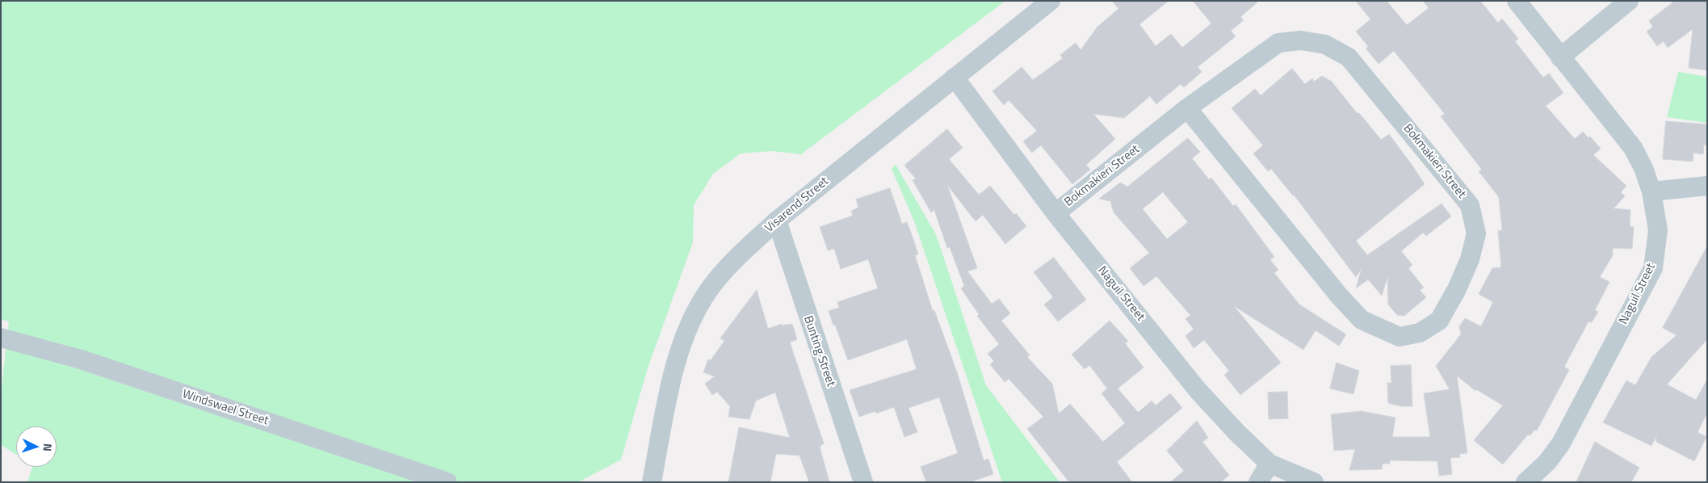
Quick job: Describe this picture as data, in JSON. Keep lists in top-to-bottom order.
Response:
{
  "streets": {
    "street": [
      "Bokmakieri Street",
      "Visarend Street",
      "Naguil Street",
      "Bunting Street",
      "Windswael Street"
    ]
  },
  "crossings": [
    ["Bokmakieri Street", "Naguil Street"],
    ["Visarend Street", "Naguil Street"],
    ["Visarend Street", "Bunting Street"]
  ],
  "north": "right"
}
